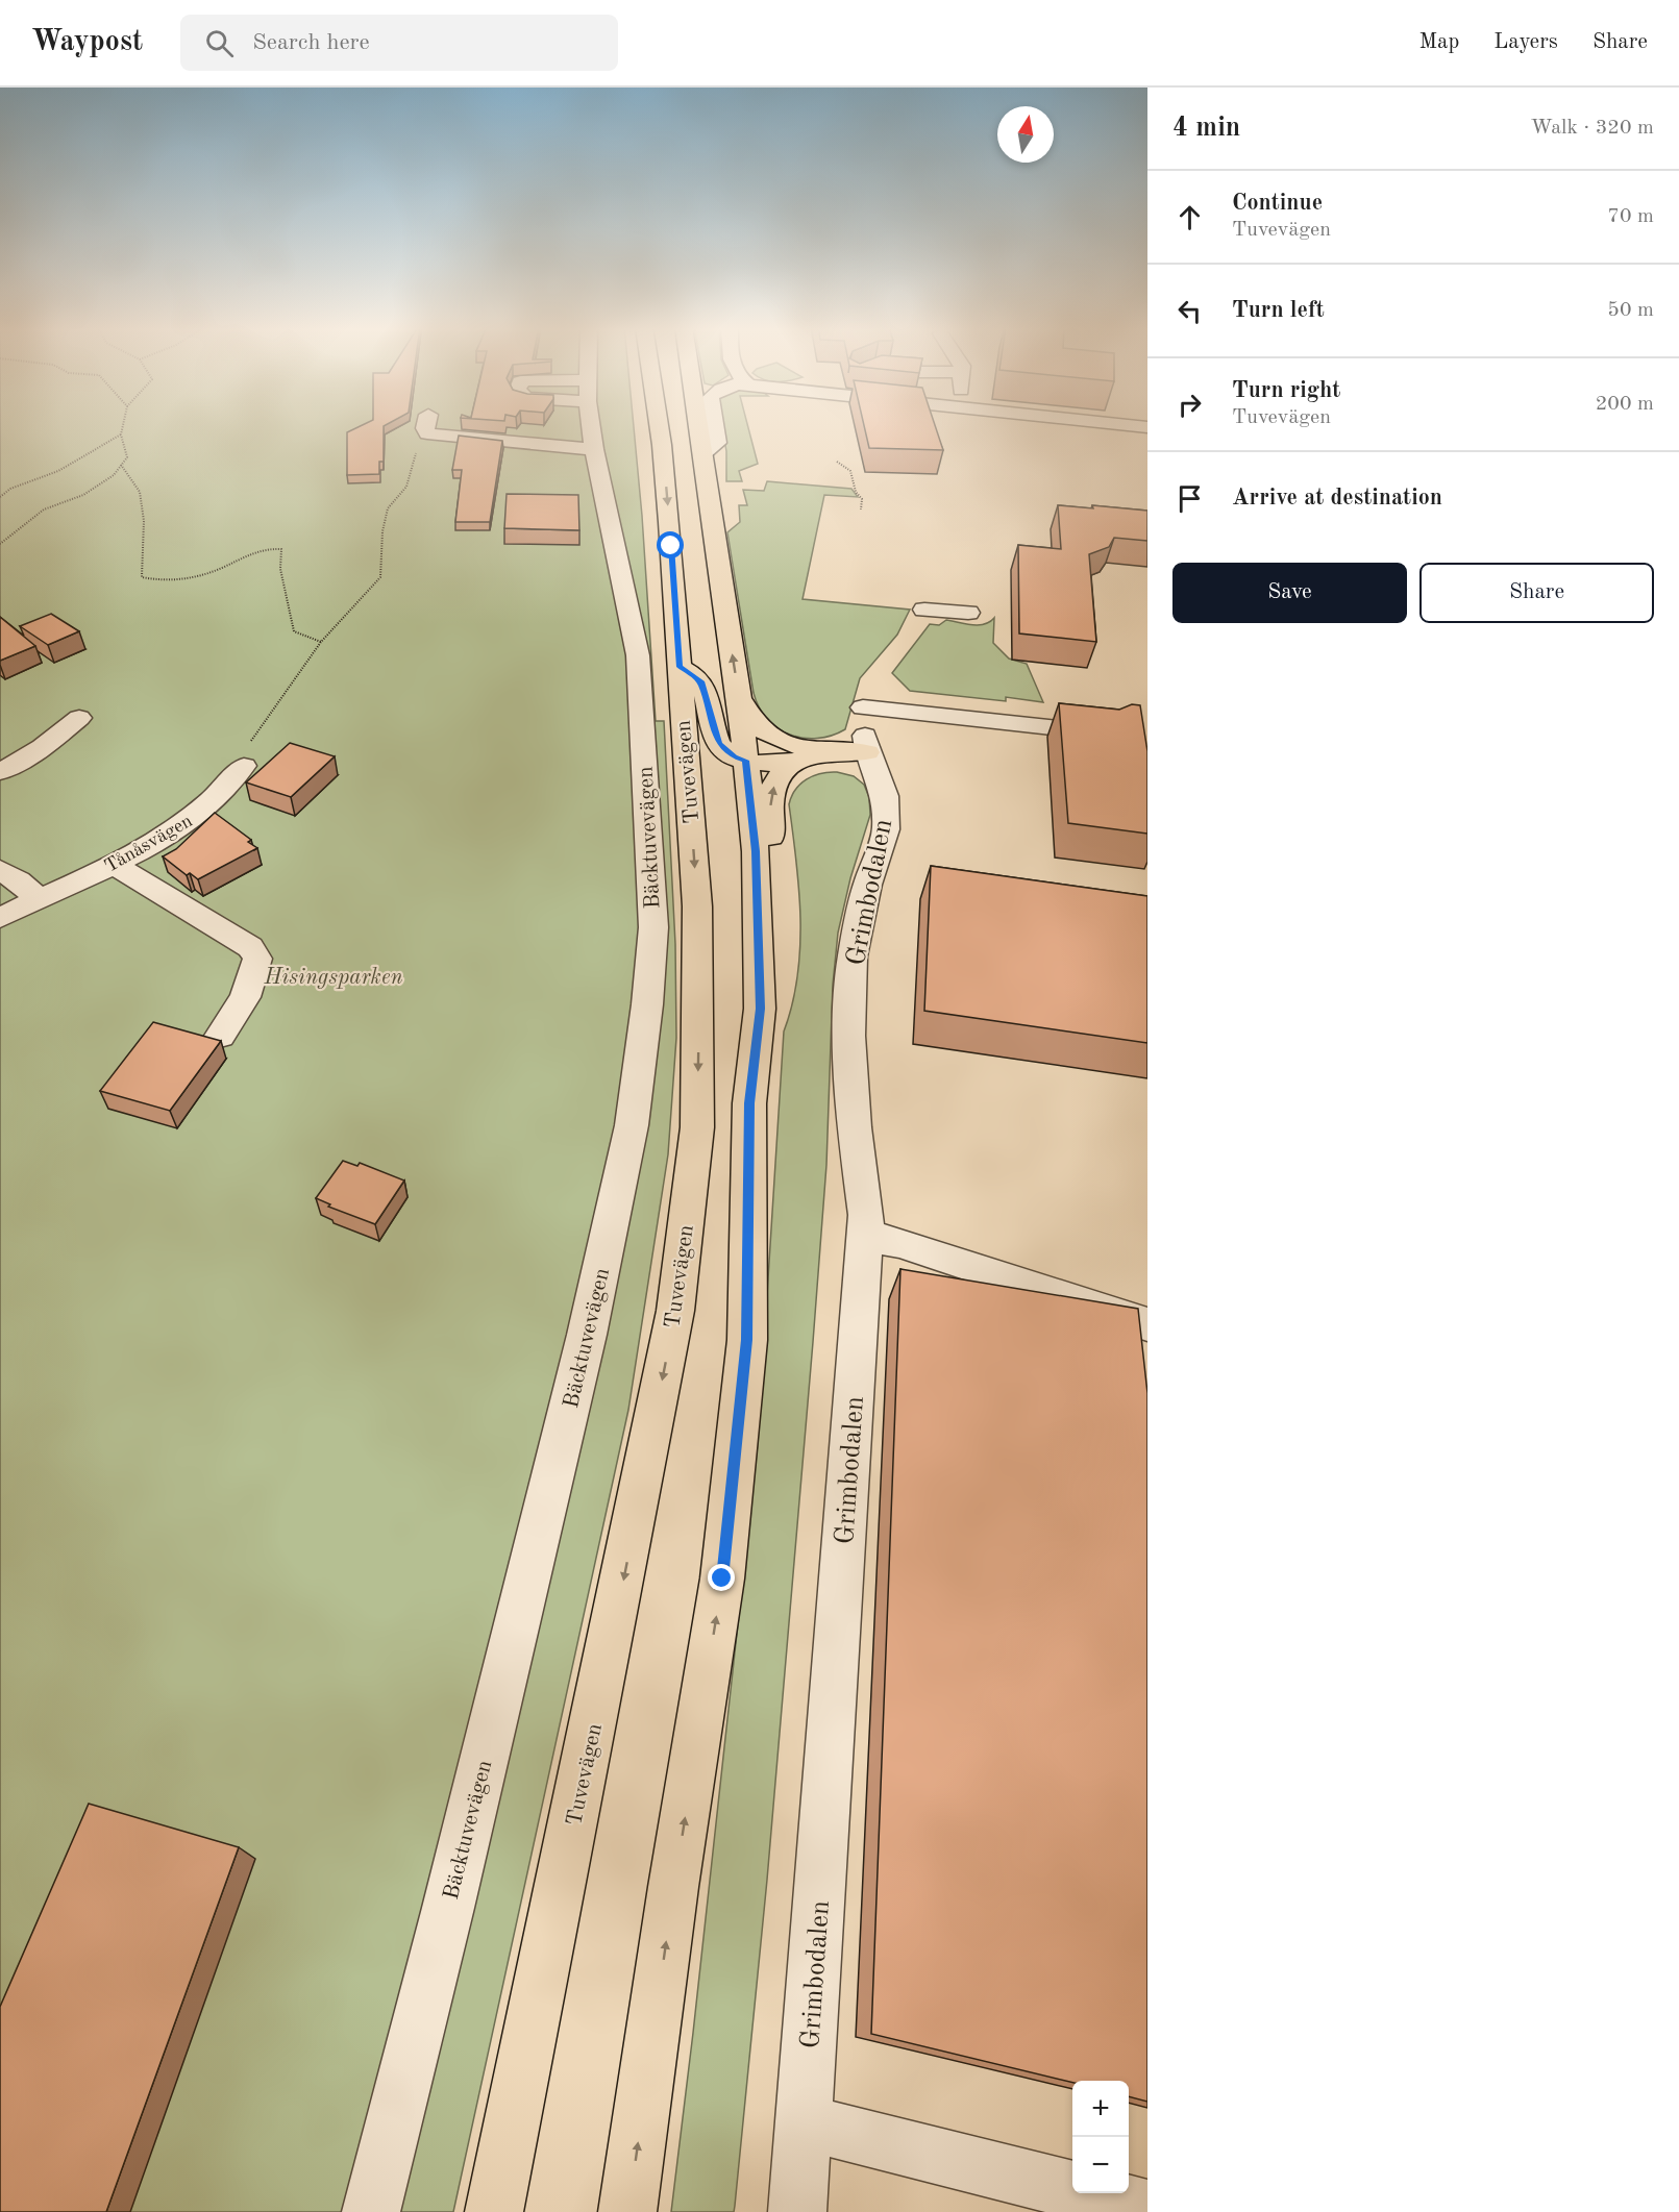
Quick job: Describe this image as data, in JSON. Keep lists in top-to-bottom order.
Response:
{
  "streets": {
    "main road": ["Tuvevägen"],
    "street": ["Bäcktuvevägen", "Tånåsvägen", "Grimbodalen"]
  },
  "parks": ["Hisingsparken"],
  "north": "top",
  "page": {
    "header": "Waypost",
    "search": "Search here",
    "nav": ["Map", "Layers", "Share"],
    "heading": ["4 min", "Walk · 320 m"],
    "list": [
      ["Continue", "Tuvevägen", "70 m"],
      ["Turn left", "50 m"],
      ["Turn right", "Tuvevägen", "200 m"],
      "Arrive at destination"
    ],
    "buttons": ["Save", "Share"],
    "map_buttons": ["+", "−"]
  }
}
